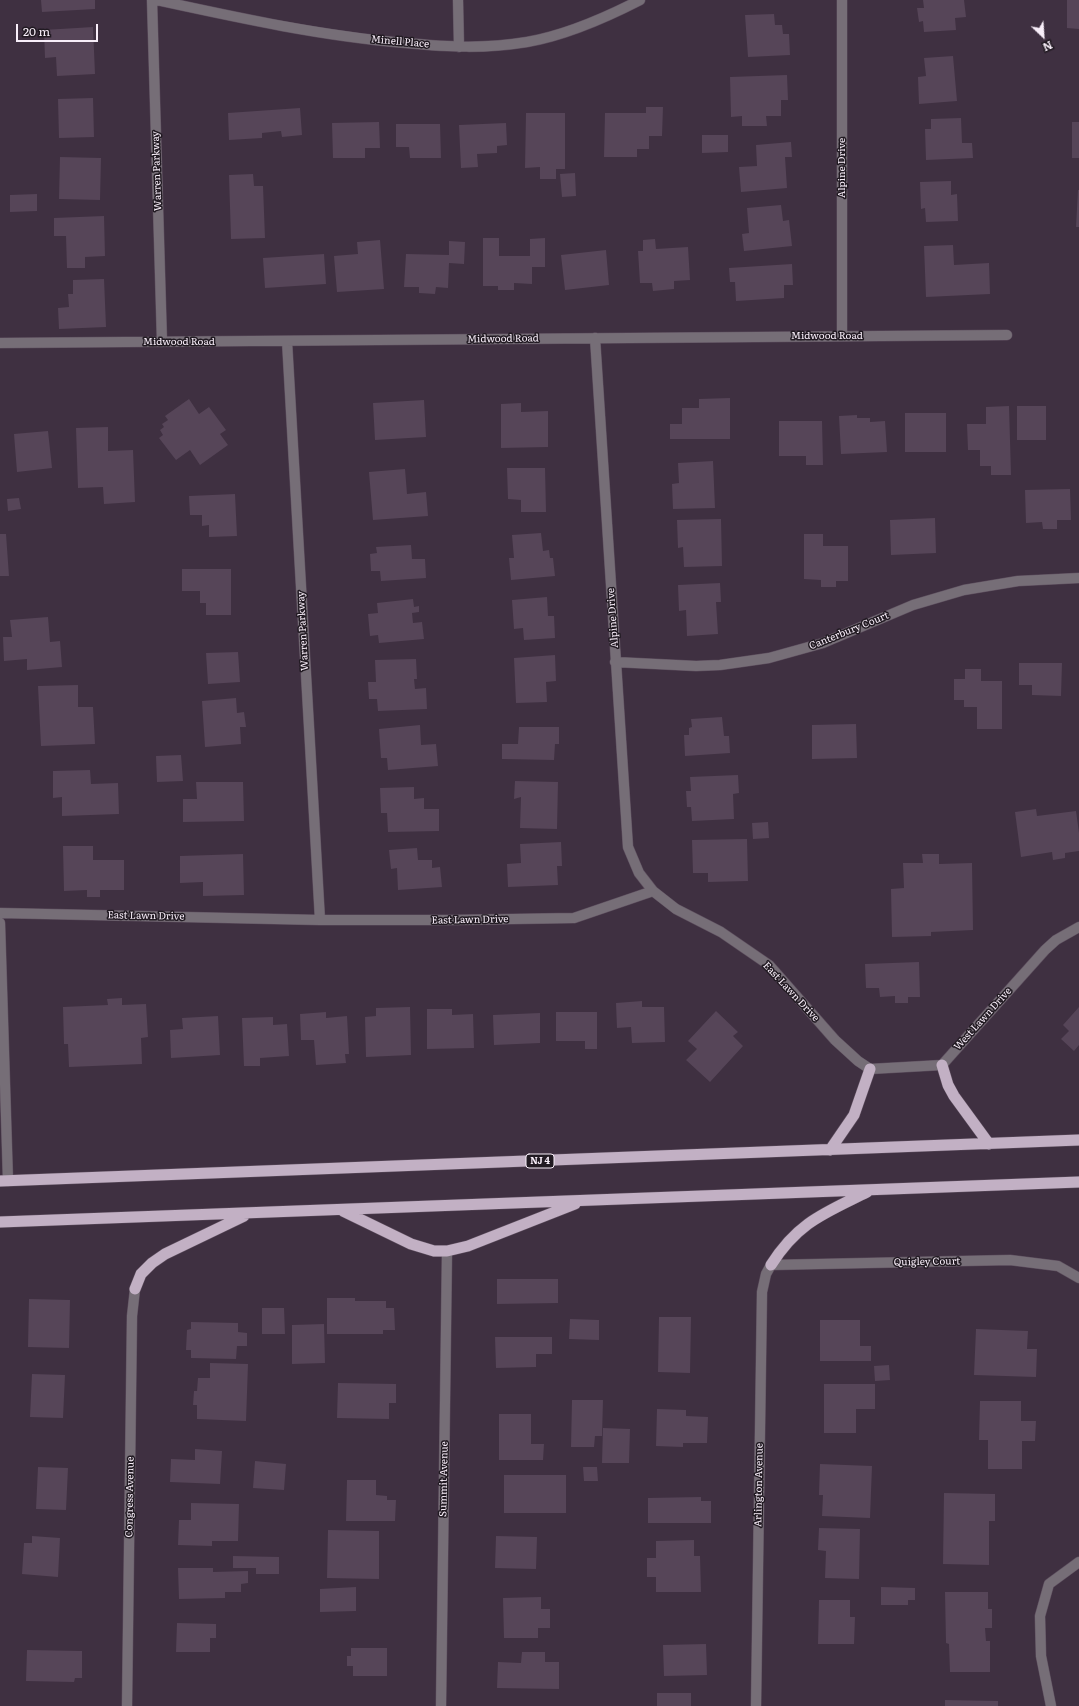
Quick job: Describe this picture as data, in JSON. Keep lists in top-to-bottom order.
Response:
{
  "streets": {
    "highway": ["NJ 4"],
    "street": [
      "Minell Place",
      "Alpine Drive",
      "Warren Parkway",
      "Midwood Road",
      "Canterbury Court",
      "East Lawn Drive",
      "West Lawn Drive",
      "Quigley Court",
      "Summit Avenue",
      "Arlington Avenue",
      "Congress Avenue"
    ]
  },
  "crossings": [
    ["Alpine Drive", "Midwood Road"],
    ["Alpine Drive", "Canterbury Court"],
    ["Alpine Drive", "East Lawn Drive"],
    ["Warren Parkway", "Midwood Road"],
    ["Warren Parkway", "East Lawn Drive"],
    ["Quigley Court", "Arlington Avenue"]
  ],
  "scale_bar": "20 m",
  "north": "bottom right"
}
